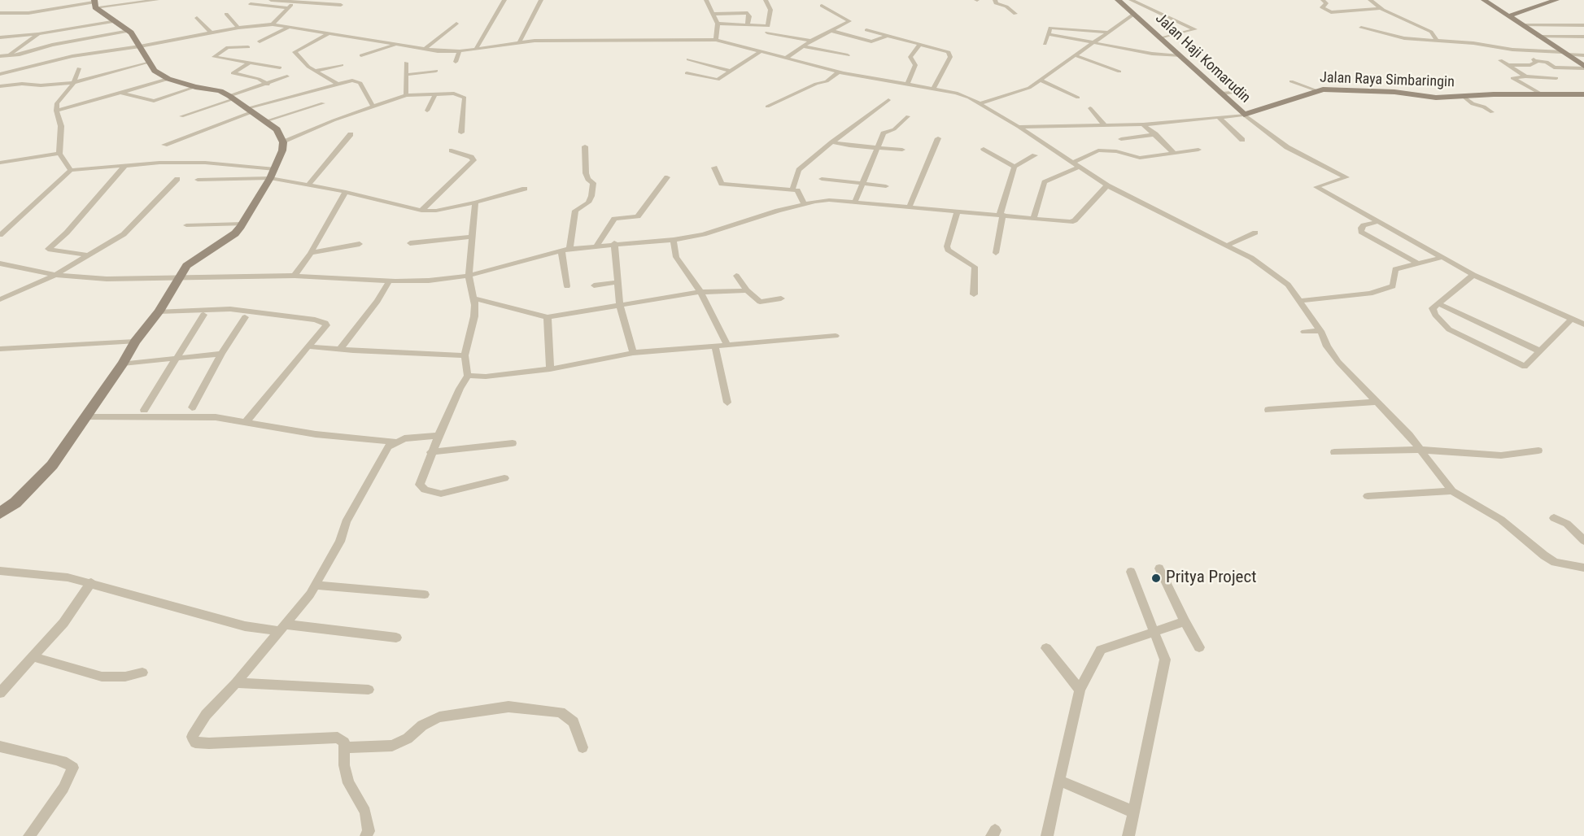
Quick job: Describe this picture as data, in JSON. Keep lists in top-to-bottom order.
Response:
{
  "streets": {
    "street": ["Jalan Haji Komarudin", "Jalan Raya Simbaringin"]
  },
  "crossings": [
    ["Jalan Haji Komarudin", "Jalan Raya Simbaringin"]
  ],
  "places": ["Pritya Project"]
}
